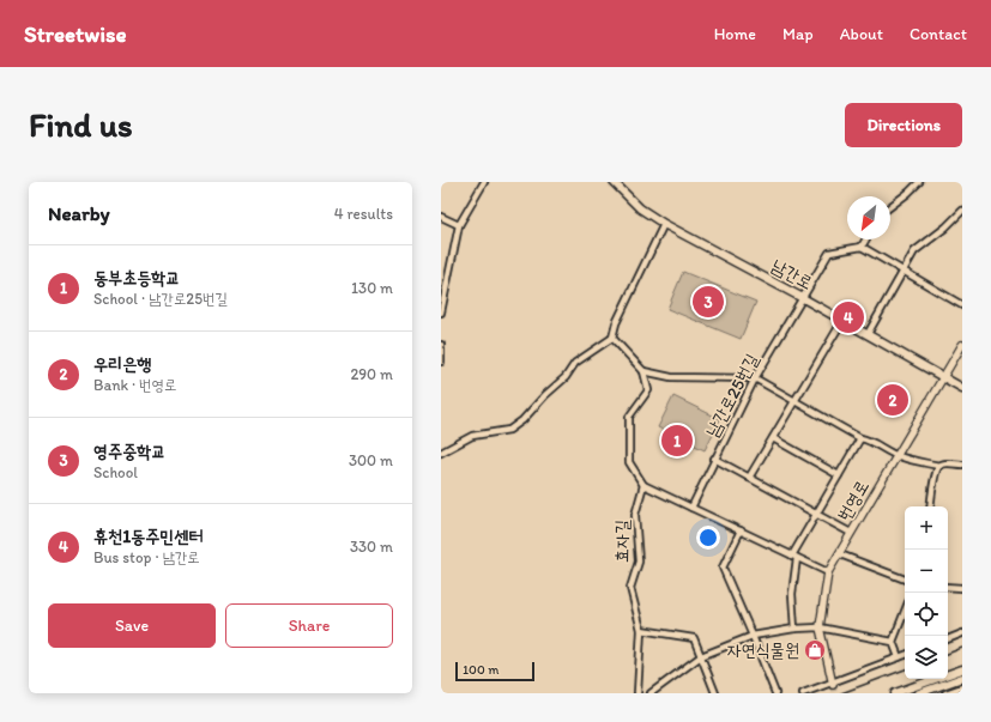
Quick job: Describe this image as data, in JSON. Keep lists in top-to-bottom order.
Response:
{
  "streets": {
    "main road": ["남간로"],
    "street": ["남간로25번길", "번영로", "효자길"]
  },
  "crossings": [
    ["남간로", "남간로25번길"],
    ["남간로", "번영로"]
  ],
  "places": {
    "shop": ["자연식물원"]
  },
  "scale_bar": "100 m",
  "north": "bottom left",
  "page": {
    "header": "Streetwise",
    "nav": [
      "Home",
      "Map",
      "About",
      "Contact"
    ],
    "buttons": [
      "Directions",
      ["Save", "Share"]
    ],
    "title": "Find us",
    "heading": ["Nearby", "4 results"],
    "list": [
      {
        "mark": "1",
        "name": "동부초등학교",
        "note": "School · 남간로25번길",
        "value": "130 m"
      },
      {
        "mark": "2",
        "name": "우리은행",
        "note": "Bank · 번영로",
        "value": "290 m"
      },
      {
        "mark": "3",
        "name": "영주중학교",
        "note": "School",
        "value": "300 m"
      },
      {
        "mark": "4",
        "name": "휴천1동주민센터",
        "note": "Bus stop · 남간로",
        "value": "330 m"
      }
    ],
    "pins": [
      "3",
      "4",
      "2",
      "1"
    ],
    "map_buttons": ["+", "−"],
    "scale": "100 m"
  }
}
